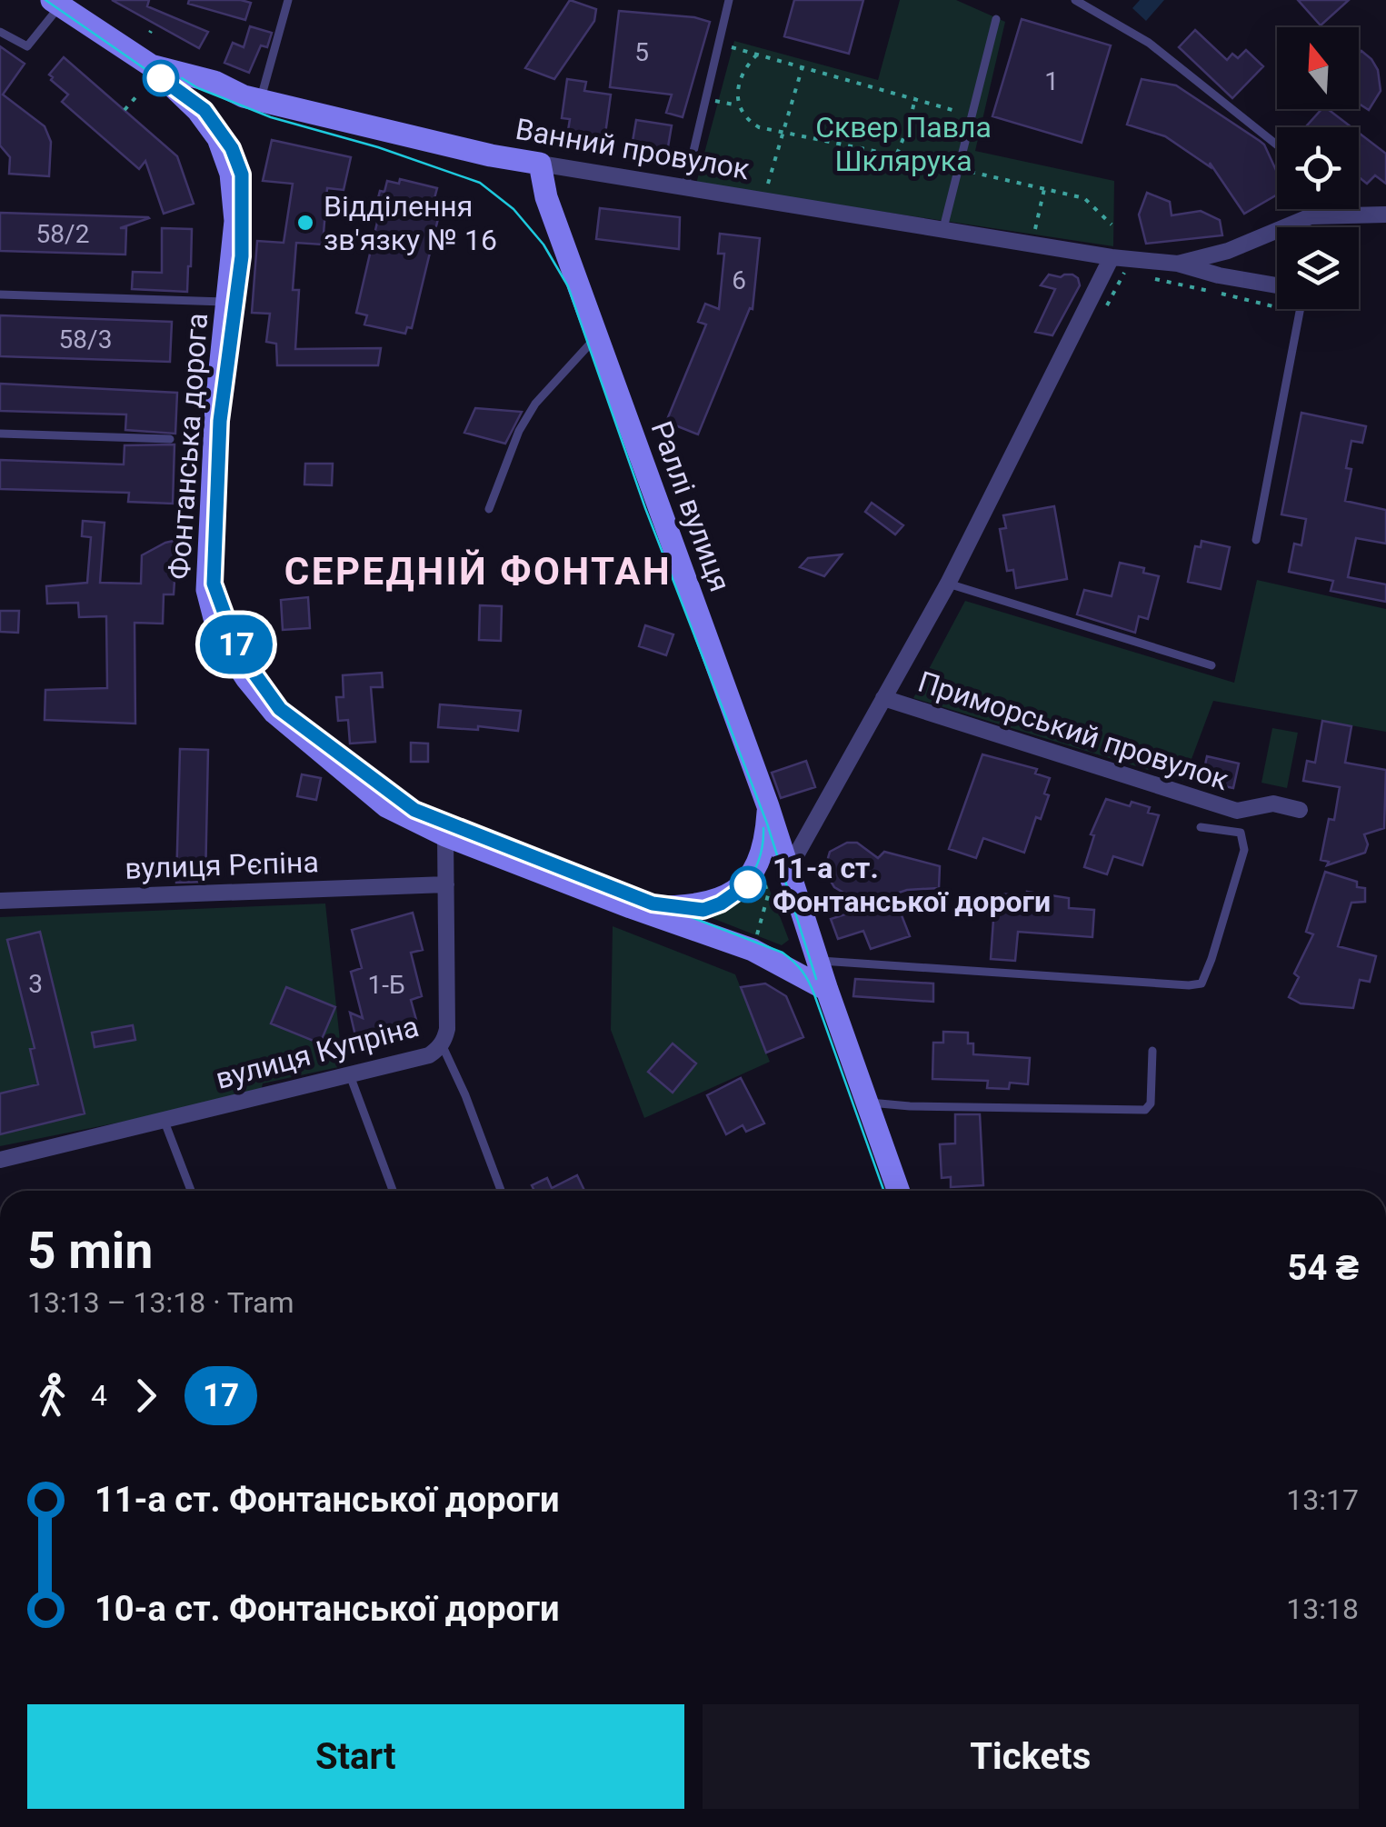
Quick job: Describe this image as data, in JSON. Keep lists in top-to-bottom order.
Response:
{
  "streets": {
    "main road": ["Ванний провулок", "Фонтанська дорога", "Раллі вулиця"],
    "street": ["Приморський провулок", "вулиця Рєпіна", "вулиця Купріна"]
  },
  "crossings": [
    ["Ванний провулок", "Фонтанська дорога"],
    ["Ванний провулок", "Раллі вулиця"],
    ["Фонтанська дорога", "Раллі вулиця"],
    ["Фонтанська дорога", "вулиця Купріна"],
    ["вулиця Рєпіна", "вулиця Купріна"]
  ],
  "districts": ["СЕРЕДНІЙ ФОНТАН"],
  "parks": ["Сквер Павла Шклярука"],
  "places": ["Відділення зв'язку № 16", "11-а ст. Фонтанської дороги"],
  "lines": ["tram line 17"],
  "house_numbers": [
    "5",
    "1",
    "58/2",
    "6",
    "58/3",
    "3",
    "1-Б"
  ],
  "north": "top",
  "page": {
    "on_map": "17",
    "heading": ["5 min", "13:13 – 13:18 · Tram", "54 ₴"],
    "legs": ["4", "17"],
    "list": [
      {
        "name": "11-а ст. Фонтанської дороги",
        "value": "13:17"
      },
      {
        "name": "10-а ст. Фонтанської дороги",
        "value": "13:18"
      }
    ],
    "buttons": ["Start", "Tickets"]
  }
}
